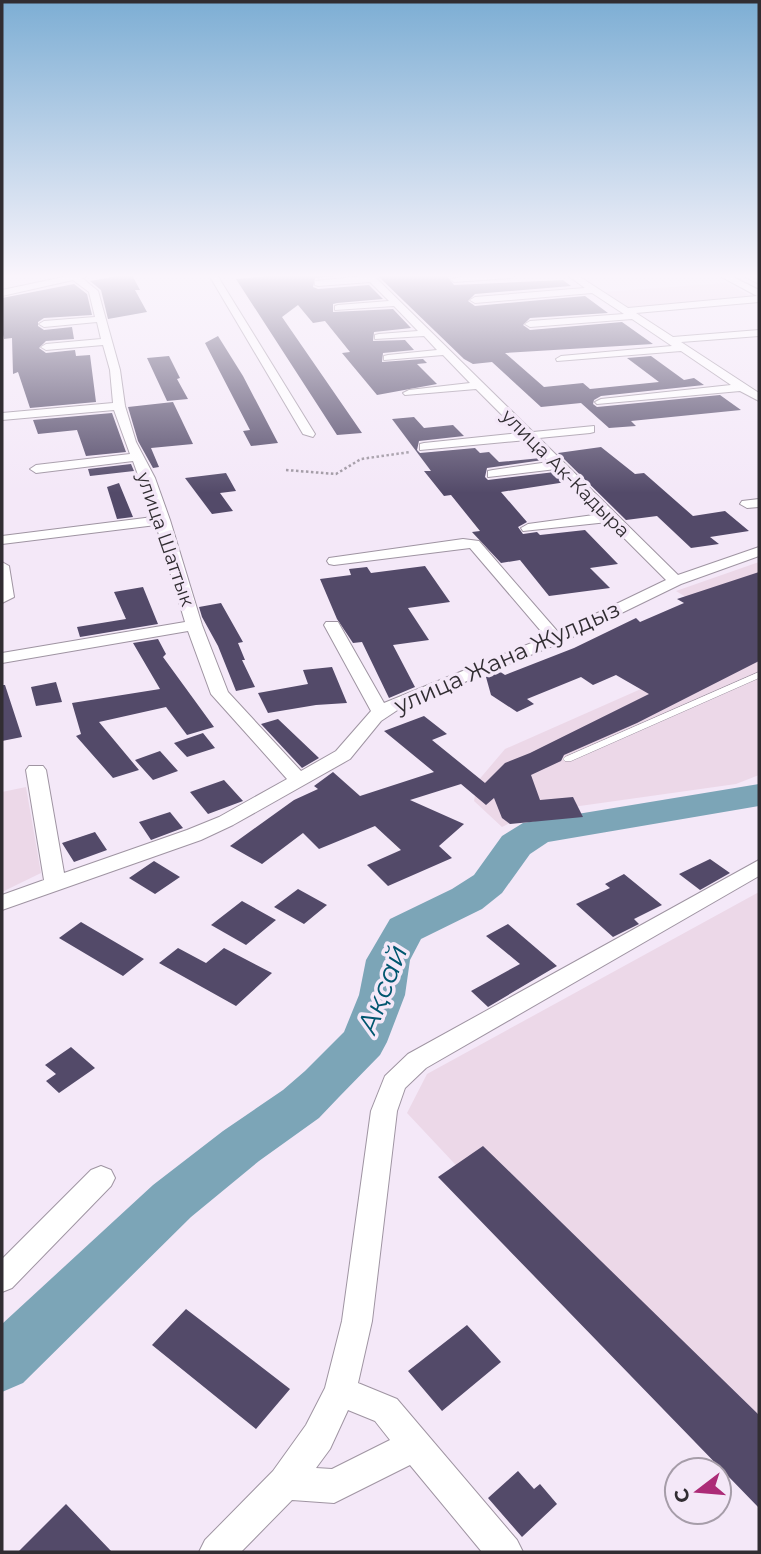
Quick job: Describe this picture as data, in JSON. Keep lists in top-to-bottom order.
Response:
{
  "streets": {
    "street": ["улица Ак-Кадыра", "улица Шаттык", "улица Жана Жулдыз"]
  },
  "crossings": [
    ["улица Ак-Кадыра", "улица Жана Жулдыз"],
    ["улица Шаттык", "улица Жана Жулдыз"]
  ],
  "water": ["Ақсай"],
  "north": "left"
}
